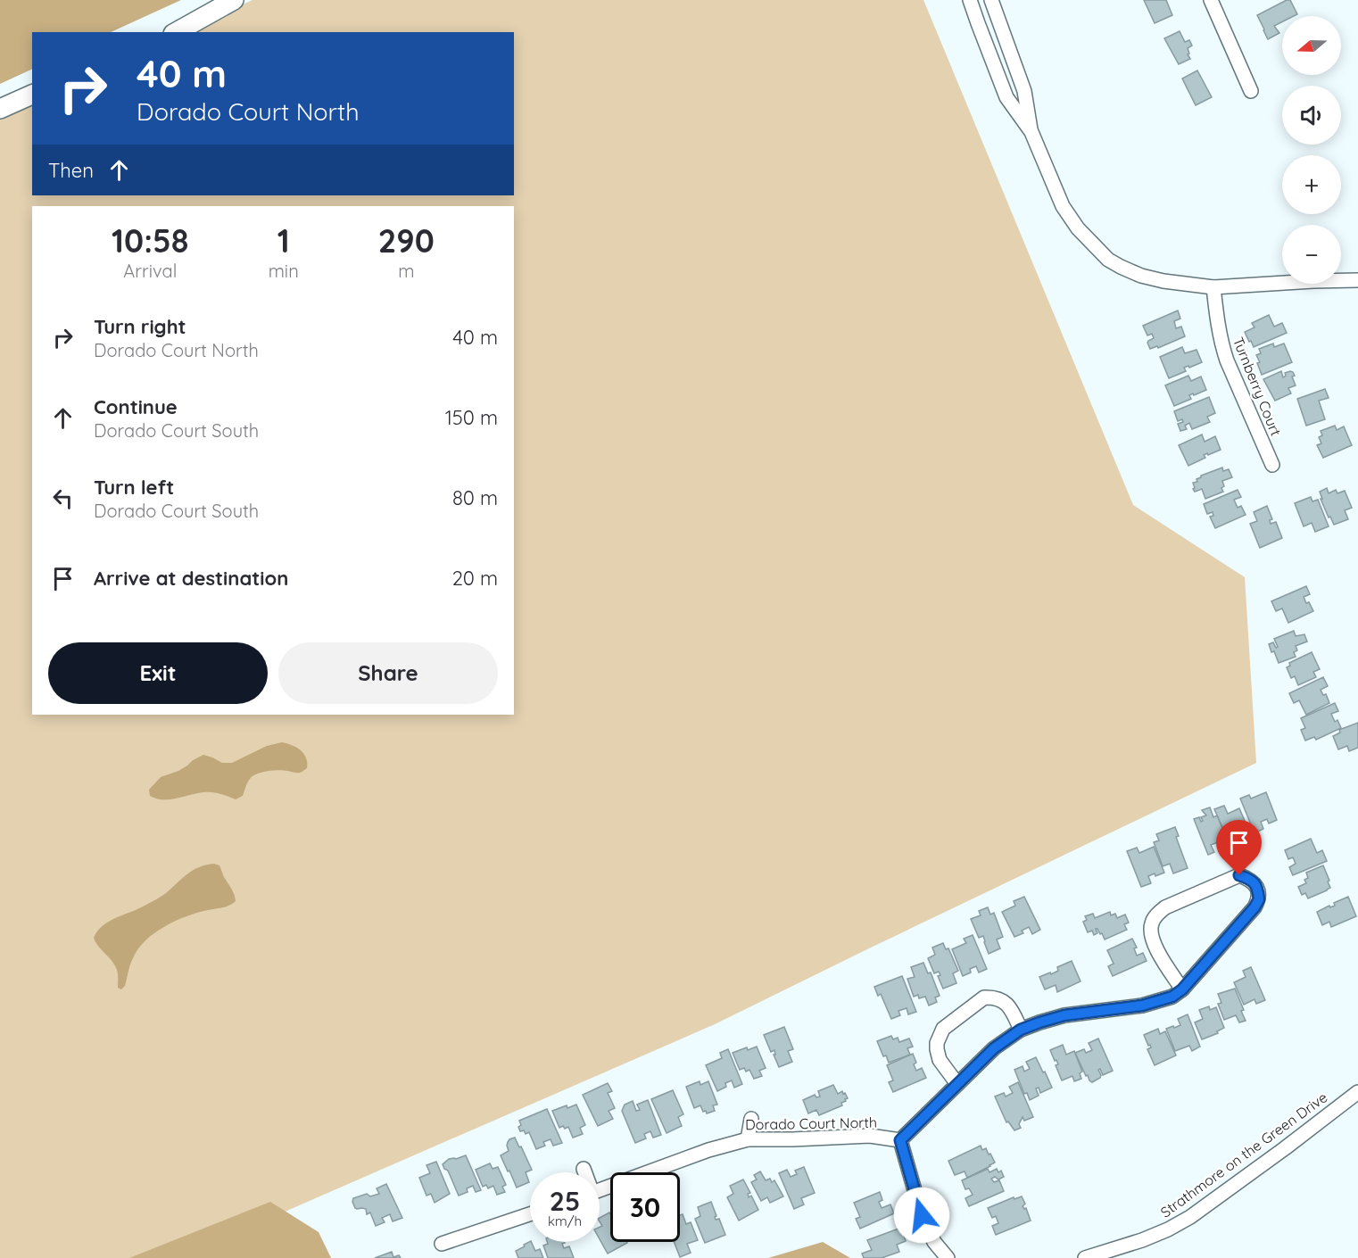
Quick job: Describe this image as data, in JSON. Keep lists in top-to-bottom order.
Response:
{
  "streets": {
    "street": ["Turnberry Court", "Dorado Court North", "Strathmore on the Green Drive"]
  },
  "north": "left",
  "page": {
    "map_buttons": ["+", "−"],
    "turn": ["40 m", "Dorado Court North"],
    "then": "Then",
    "eta": [
      "10:58",
      "Arrival",
      "1",
      "min",
      "290",
      "m"
    ],
    "list": [
      {
        "name": "Turn right",
        "note": "Dorado Court North",
        "value": "40 m"
      },
      {
        "name": "Continue",
        "note": "Dorado Court South",
        "value": "150 m"
      },
      {
        "name": "Turn left",
        "note": "Dorado Court South",
        "value": "80 m"
      },
      {
        "name": "Arrive at destination",
        "value": "20 m"
      }
    ],
    "buttons": ["Exit", "Share"],
    "speed": "25 km/h",
    "limit": "30"
  }
}
